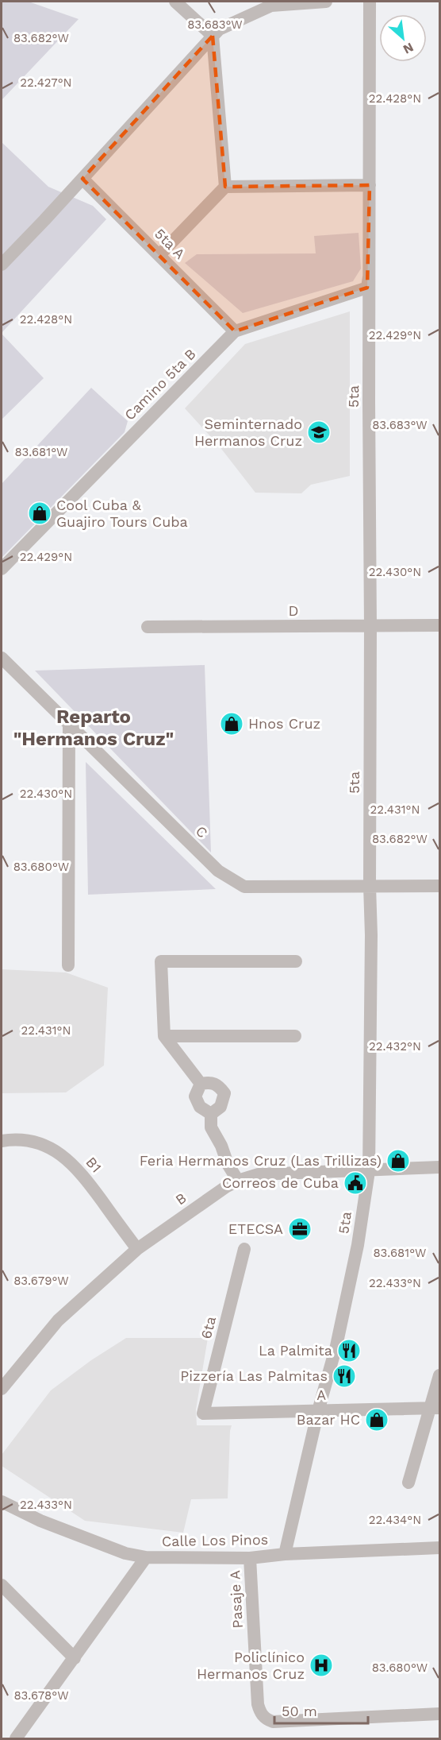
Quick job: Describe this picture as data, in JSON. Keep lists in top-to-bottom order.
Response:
{
  "streets": {
    "street": [
      "5ta A",
      "Camino 5ta B",
      "5ta",
      "D",
      "C",
      "B1",
      "B",
      "6ta",
      "A",
      "Calle Los Pinos",
      "Pasaje A"
    ]
  },
  "crossings": [
    ["5ta A", "Camino 5ta B"],
    ["Camino 5ta B", "5ta"],
    ["5ta", "D"],
    ["5ta", "C"],
    ["5ta", "B"],
    ["5ta", "A"],
    ["5ta", "Calle Los Pinos"],
    ["B1", "B"],
    ["6ta", "A"],
    ["Calle Los Pinos", "Pasaje A"]
  ],
  "districts": ["Reparto \"Hermanos Cruz\""],
  "places": {
    "school or university": ["Seminternado Hermanos Cruz"],
    "shop": [
      "Cool Cuba & Guajiro Tours Cuba",
      "Hnos Cruz",
      "Feria Hermanos Cruz (Las Trillizas)",
      "Bazar HC"
    ],
    "public building": ["Correos de Cuba"],
    "office": ["ETECSA"],
    "restaurant": ["La Palmita", "Pizzería Las Palmitas"],
    "hospital": ["Policlínico Hermanos Cruz"]
  },
  "scale_bar": "50 m",
  "north": "bottom right",
  "coordinates": [
    "83.683°W",
    "83.682°W",
    "22.427°N",
    "22.428°N",
    "22.429°N",
    "83.681°W",
    "22.430°N",
    "22.431°N",
    "83.680°W",
    "22.432°N",
    "83.679°W",
    "22.433°N",
    "22.434°N",
    "83.678°W"
  ]
}
